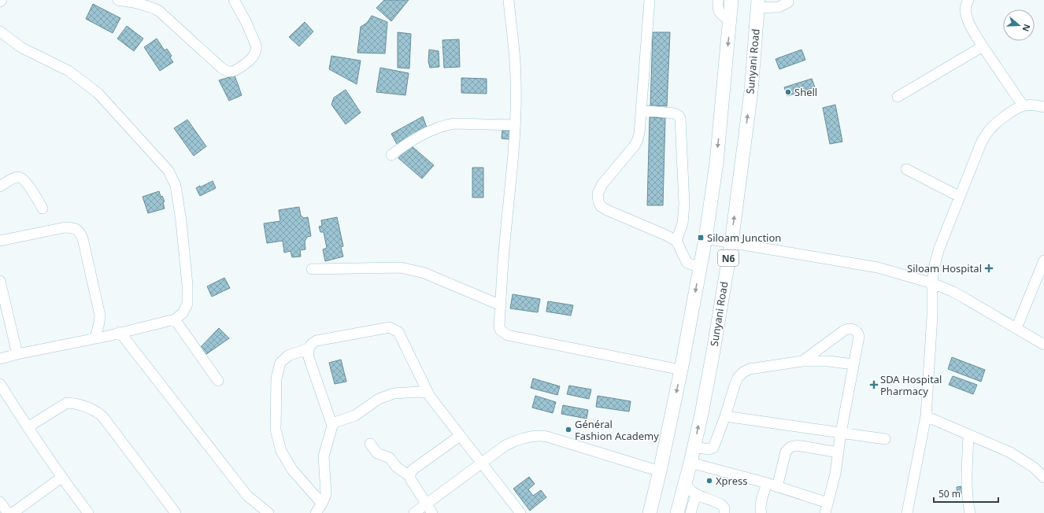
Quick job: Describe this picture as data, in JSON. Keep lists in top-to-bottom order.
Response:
{
  "streets": {
    "main road": ["Sunyani Road", "N6"]
  },
  "places": {
    "other": ["Shell", "Général Fashion Academy", "Xpress"],
    "transit": ["Siloam Junction"],
    "health": ["Siloam Hospital", "SDA Hospital Pharmacy"]
  },
  "scale_bar": "50 m",
  "north": "right"
}
